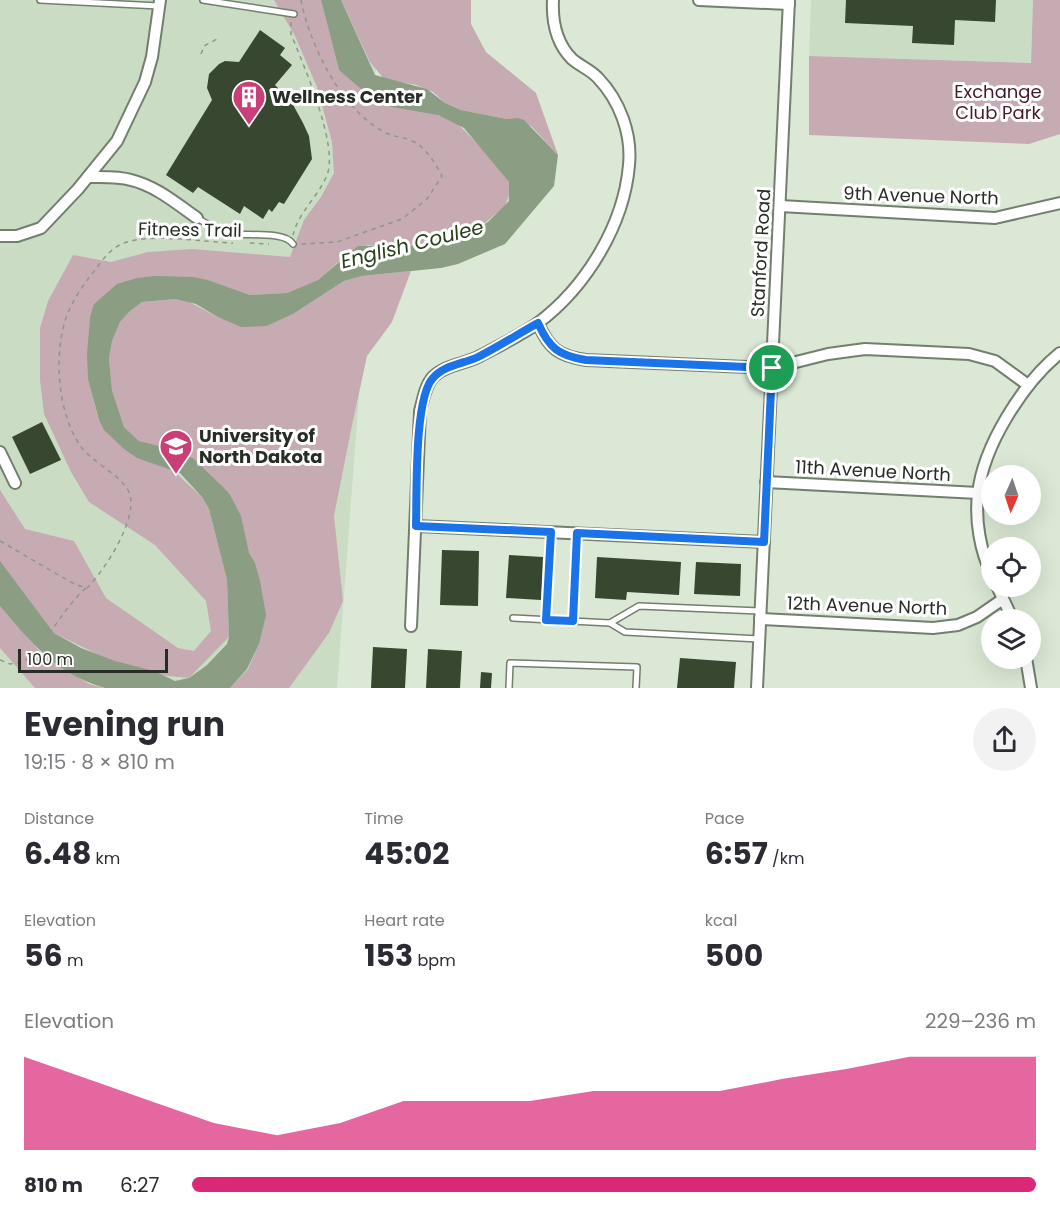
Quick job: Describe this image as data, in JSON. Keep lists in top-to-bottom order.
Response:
{
  "streets": {
    "street": [
      "9th Avenue North",
      "Stanford Road",
      "11th Avenue North",
      "12th Avenue North"
    ],
    "path": ["Fitness Trail"]
  },
  "crossings": [
    ["9th Avenue North", "Stanford Road"],
    ["Stanford Road", "11th Avenue North"],
    ["Stanford Road", "12th Avenue North"]
  ],
  "water": ["English Coulee"],
  "parks": ["Exchange Club Park"],
  "places": {
    "building": ["Wellness Center"],
    "school or university": ["University of North Dakota"]
  },
  "scale_bar": "100 m",
  "north": "bottom",
  "page": {
    "scale": "100 m",
    "heading": ["Evening run", "19:15 · 8 × 810 m"],
    "stats": [
      ["Distance", "6.48 km"],
      ["Time", "45:02"],
      ["Pace", "6:57 /km"],
      ["Elevation", "56 m"],
      ["Heart rate", "153 bpm"],
      ["kcal", "500"]
    ],
    "chart": ["Elevation", "229–236 m"],
    "list": [
      {
        "name": "810 m",
        "note": "6:27"
      }
    ]
  }
}
